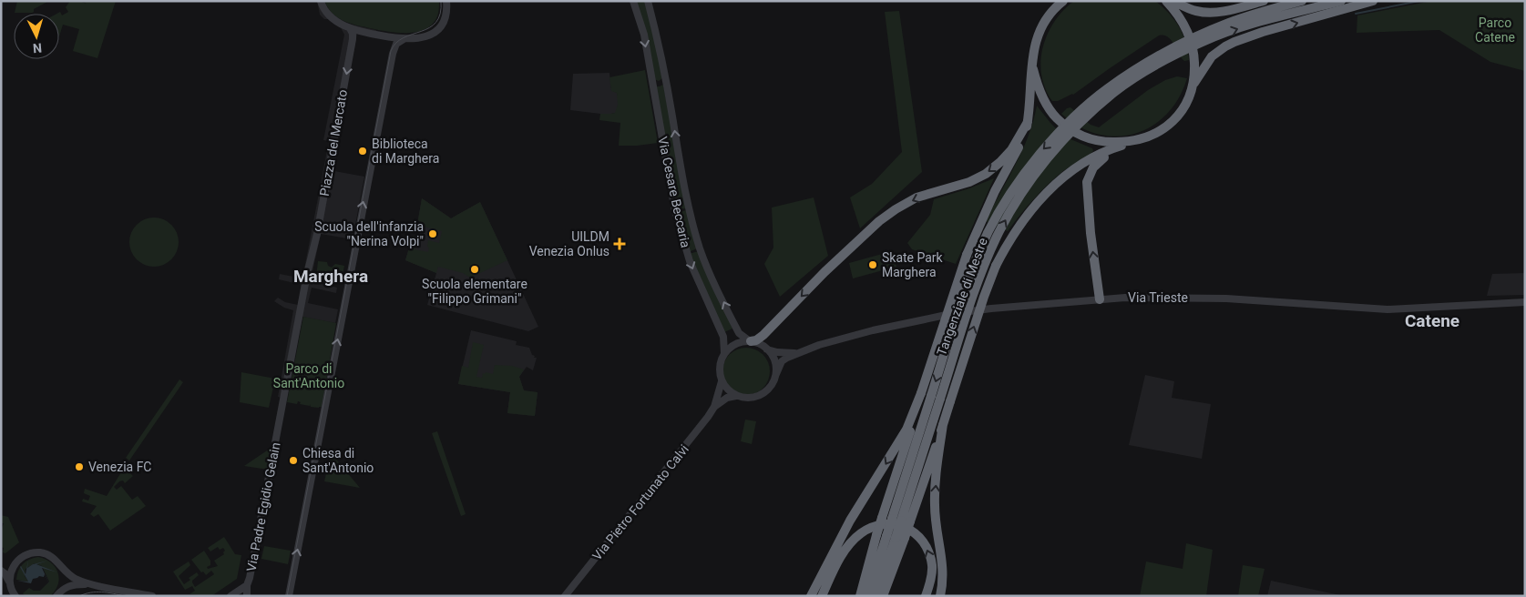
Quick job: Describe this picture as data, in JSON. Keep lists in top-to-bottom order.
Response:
{
  "streets": {
    "highway": ["Tangenziale di Mestre"],
    "street": [
      "Piazza del Mercato",
      "Via Cesare Beccaria",
      "Via Trieste",
      "Via Pietro Fortunato Calvi",
      "Via Padre Egidio Gelain"
    ]
  },
  "crossings": [
    ["Piazza del Mercato", "Via Padre Egidio Gelain"],
    ["Via Cesare Beccaria", "Via Trieste"],
    ["Via Cesare Beccaria", "Via Pietro Fortunato Calvi"],
    ["Via Trieste", "Via Pietro Fortunato Calvi"]
  ],
  "districts": ["Marghera", "Catene"],
  "parks": ["Parco Catene", "Parco di Sant'Antonio"],
  "places": {
    "other": [
      "Biblioteca di Marghera",
      "Scuola dell'infanzia \"Nerina Volpi\"",
      "Skate Park Marghera",
      "Scuola elementare \"Filippo Grimani\"",
      "Chiesa di Sant'Antonio",
      "Venezia FC"
    ],
    "health": ["UILDM Venezia Onlus"]
  },
  "north": "bottom"
}
